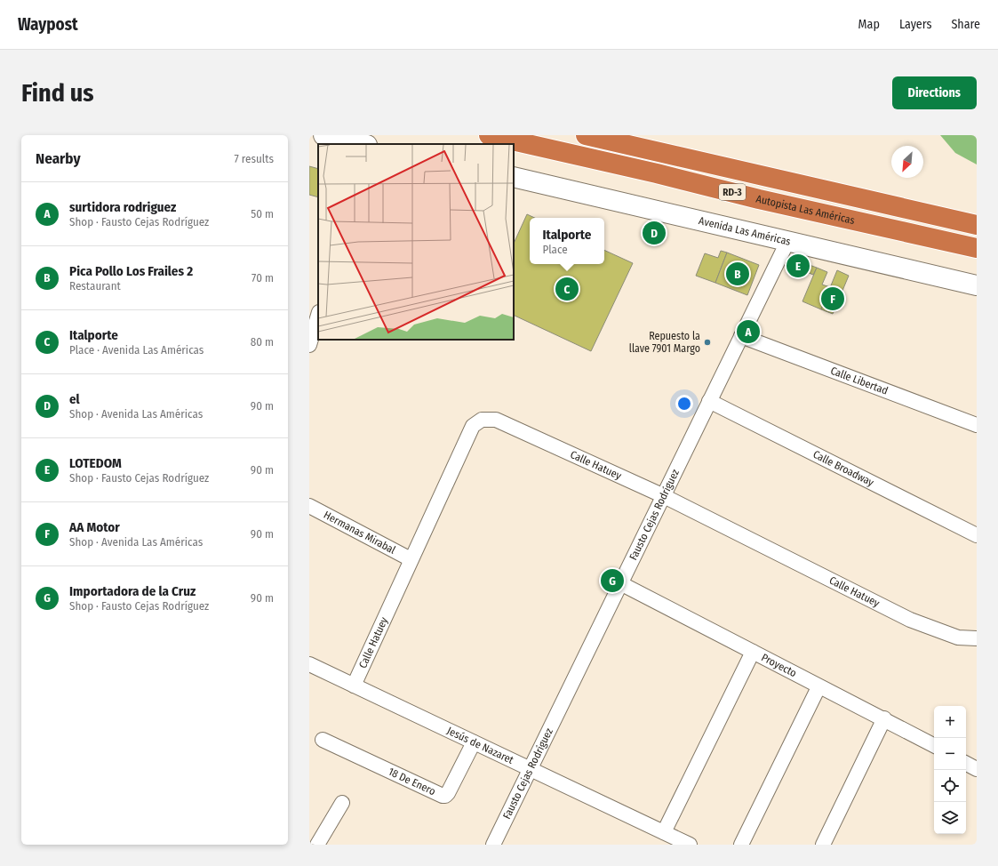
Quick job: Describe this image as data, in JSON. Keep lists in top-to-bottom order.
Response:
{
  "streets": {
    "highway": ["RD-3", "Autopista Las Américas"],
    "main road": ["Avenida Las Américas"],
    "street": [
      "Calle Libertad",
      "Calle Hatuey",
      "Calle Broadway",
      "Fausto Cejas Rodríguez",
      "Hermanas Mirabal",
      "Proyecto",
      "Jesús de Nazaret",
      "18 De Enero"
    ]
  },
  "crossings": [
    ["Avenida Las Américas", "Fausto Cejas Rodríguez"],
    ["Calle Libertad", "Fausto Cejas Rodríguez"],
    ["Calle Hatuey", "Fausto Cejas Rodríguez"],
    ["Calle Hatuey", "Hermanas Mirabal"],
    ["Calle Hatuey", "Jesús de Nazaret"],
    ["Calle Broadway", "Fausto Cejas Rodríguez"],
    ["Fausto Cejas Rodríguez", "Proyecto"],
    ["Fausto Cejas Rodríguez", "Jesús de Nazaret"],
    ["Jesús de Nazaret", "18 De Enero"]
  ],
  "places": ["Repuesto la llave 7901 Margo"],
  "north": "bottom left",
  "page": {
    "header": "Waypost",
    "nav": ["Map", "Layers", "Share"],
    "buttons": "Directions",
    "title": "Find us",
    "heading": ["Nearby", "7 results"],
    "list": [
      {
        "mark": "A",
        "name": "surtidora rodriguez",
        "note": "Shop · Fausto Cejas Rodríguez",
        "value": "50 m"
      },
      {
        "mark": "B",
        "name": "Pica Pollo Los Frailes 2",
        "note": "Restaurant",
        "value": "70 m"
      },
      {
        "mark": "C",
        "name": "Italporte",
        "note": "Place · Avenida Las Américas",
        "value": "80 m"
      },
      {
        "mark": "D",
        "name": "el",
        "note": "Shop · Avenida Las Américas",
        "value": "90 m"
      },
      {
        "mark": "E",
        "name": "LOTEDOM",
        "note": "Shop · Fausto Cejas Rodríguez",
        "value": "90 m"
      },
      {
        "mark": "F",
        "name": "AA Motor",
        "note": "Shop · Avenida Las Américas",
        "value": "90 m"
      },
      {
        "mark": "G",
        "name": "Importadora de la Cruz",
        "note": "Shop · Fausto Cejas Rodríguez",
        "value": "90 m"
      }
    ],
    "popup": ["Italporte", "Place"],
    "pins": [
      "D",
      "E",
      "B",
      "C",
      "F",
      "A",
      "G"
    ],
    "map_buttons": ["+", "−"]
  }
}
